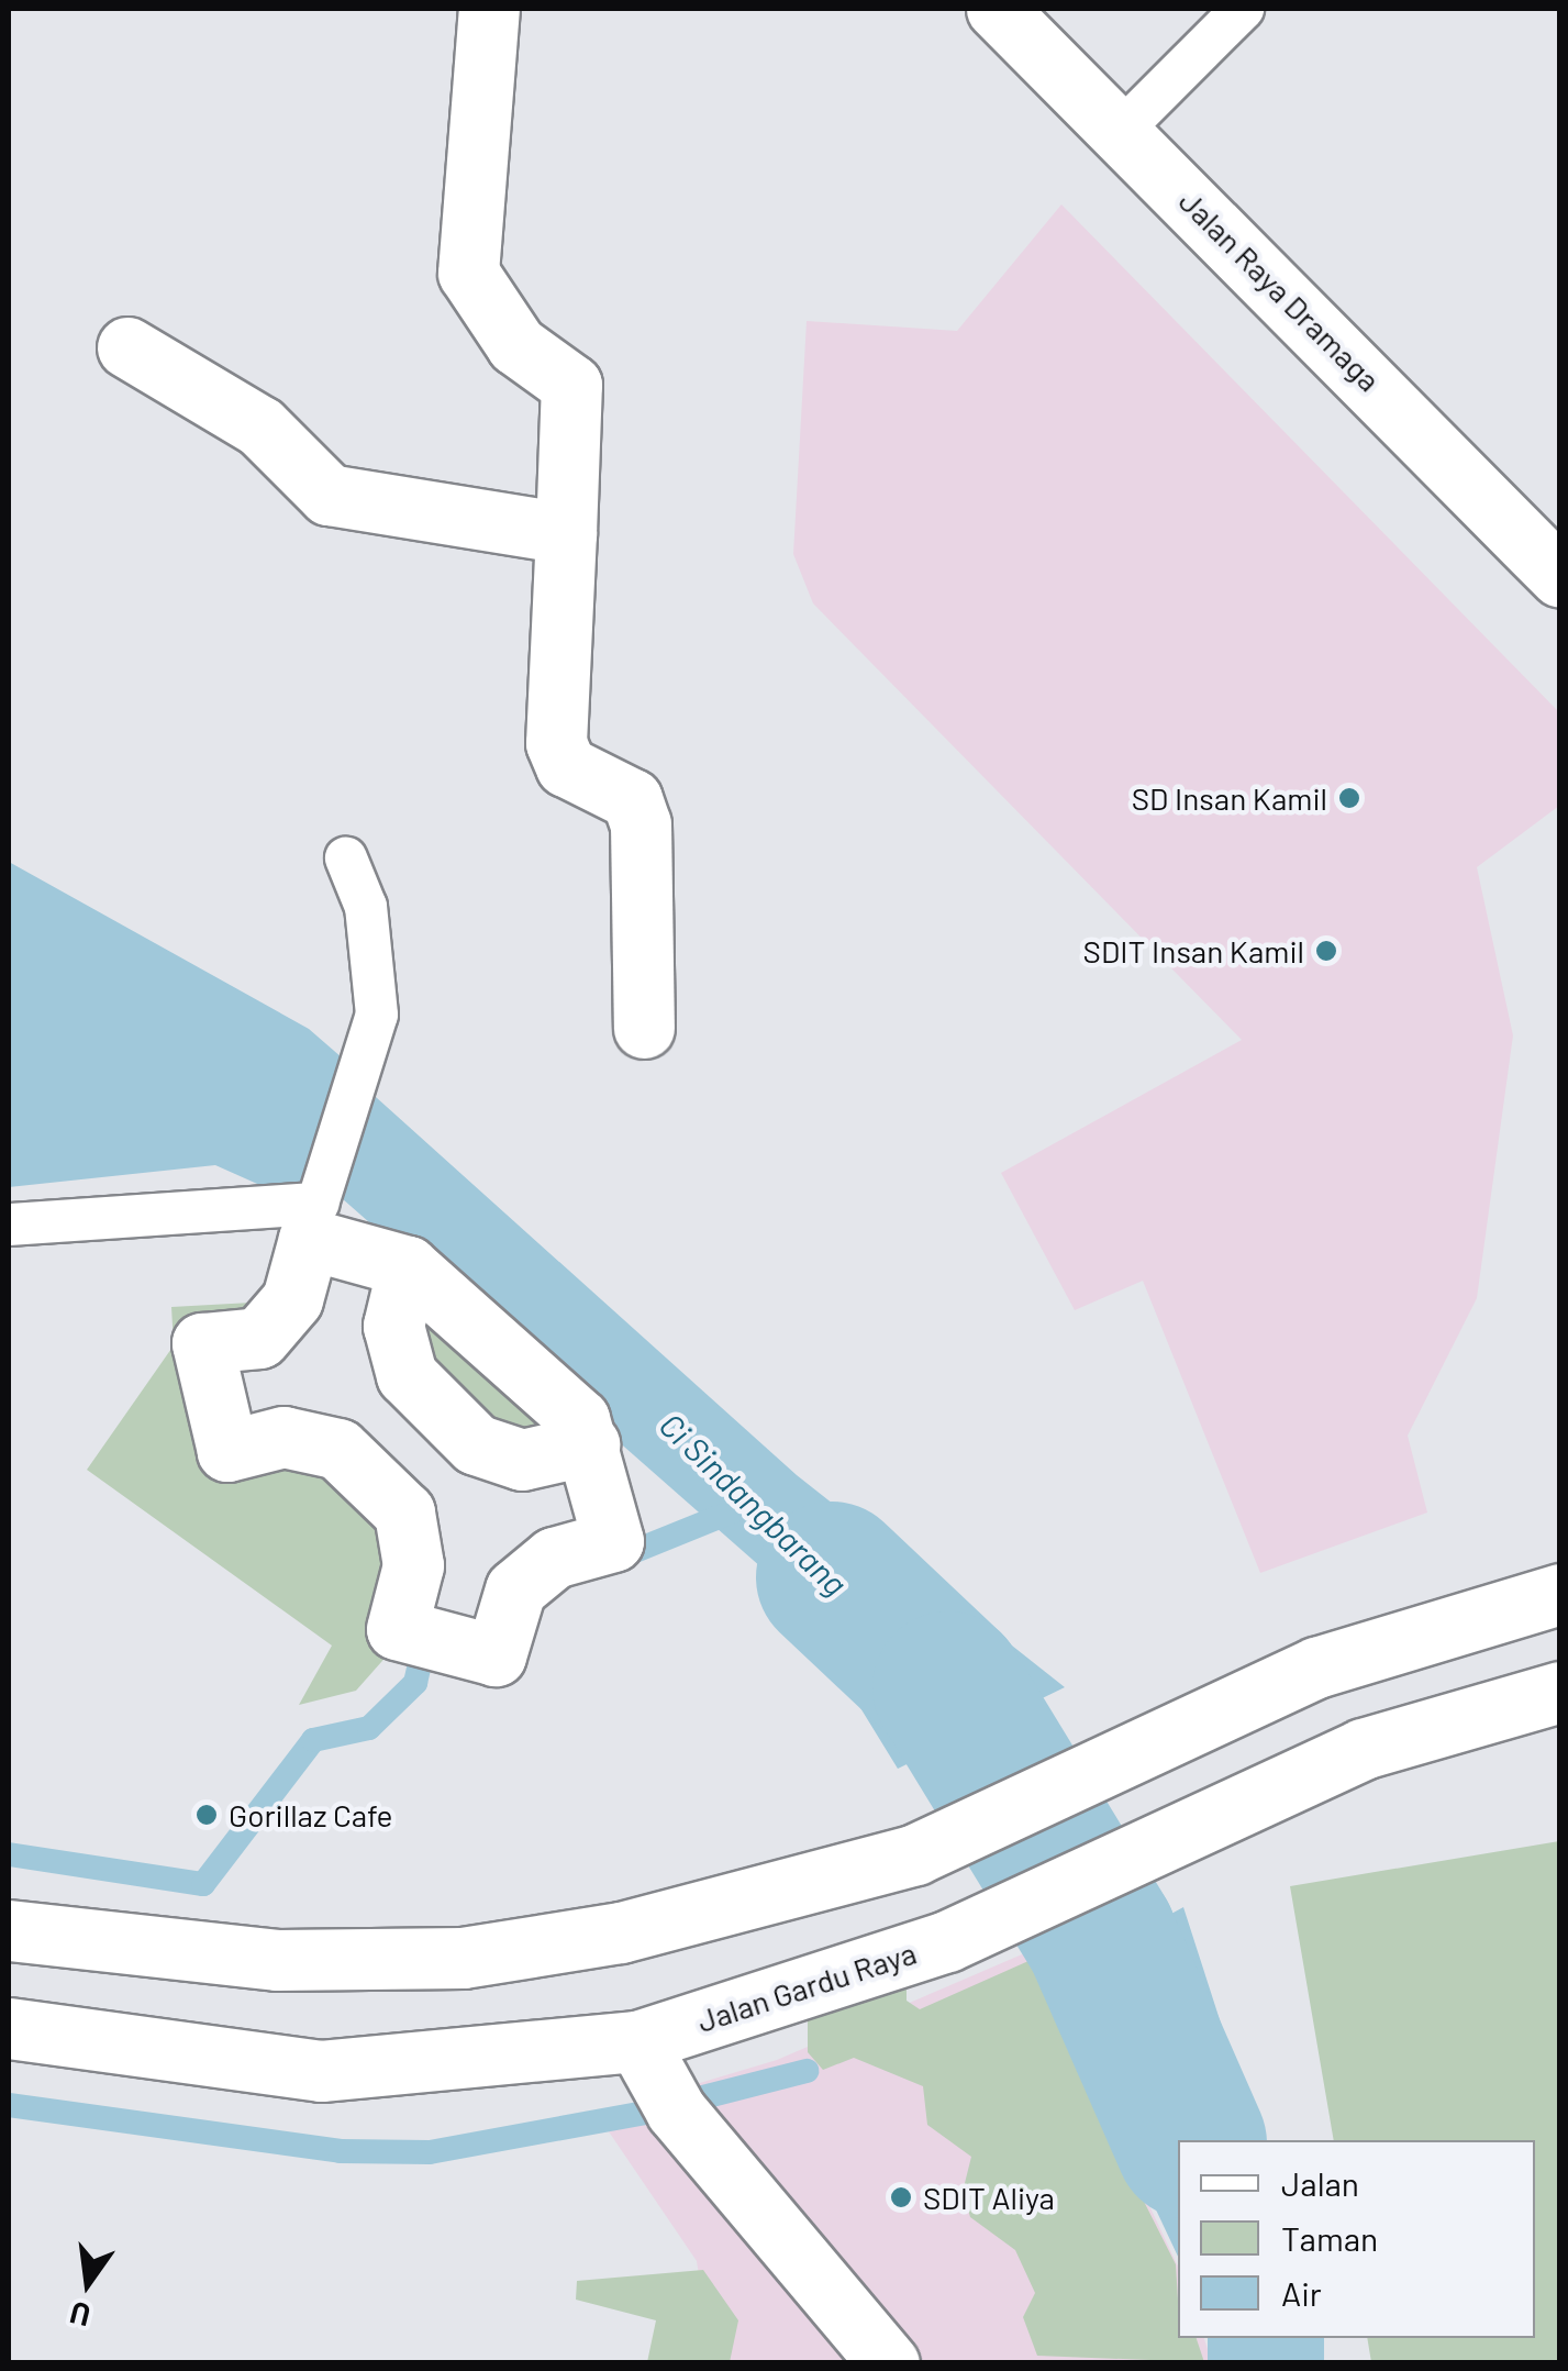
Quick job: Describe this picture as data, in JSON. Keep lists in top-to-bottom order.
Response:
{
  "streets": {
    "main road": ["Jalan Raya Dramaga", "Jalan Gardu Raya"]
  },
  "water": ["Ci Sindangbarang"],
  "places": [
    "SD Insan Kamil",
    "SDIT Insan Kamil",
    "Gorillaz Cafe",
    "SDIT Aliya"
  ],
  "legend": ["Jalan", "Taman", "Air"],
  "north": "bottom"
}
